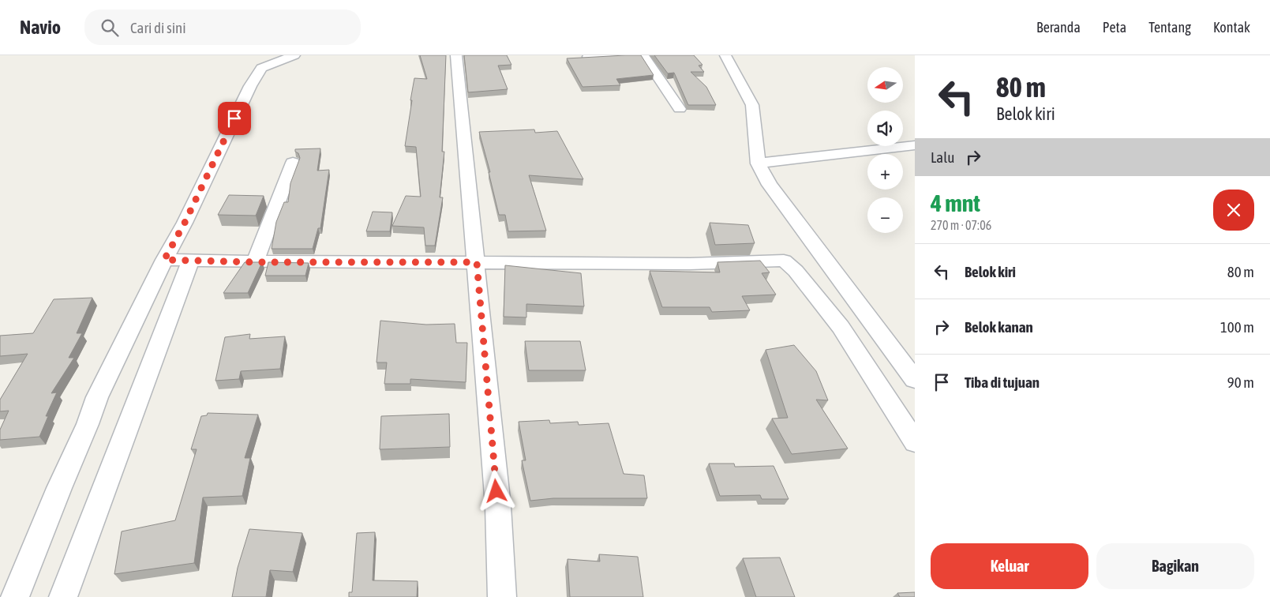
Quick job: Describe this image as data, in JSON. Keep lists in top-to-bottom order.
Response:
{
  "north": "left",
  "page": {
    "header": "Navio",
    "search": "Cari di sini",
    "nav": [
      "Beranda",
      "Peta",
      "Tentang",
      "Kontak"
    ],
    "turn": ["80 m", "Belok kiri"],
    "map_buttons": ["+", "−"],
    "then": "Lalu",
    "heading": ["4 mnt", "270 m · 07:06"],
    "list": [
      {
        "name": "Belok kiri",
        "value": "80 m"
      },
      {
        "name": "Belok kanan",
        "value": "100 m"
      },
      {
        "name": "Tiba di tujuan",
        "value": "90 m"
      }
    ],
    "buttons": ["Keluar", "Bagikan"]
  }
}
